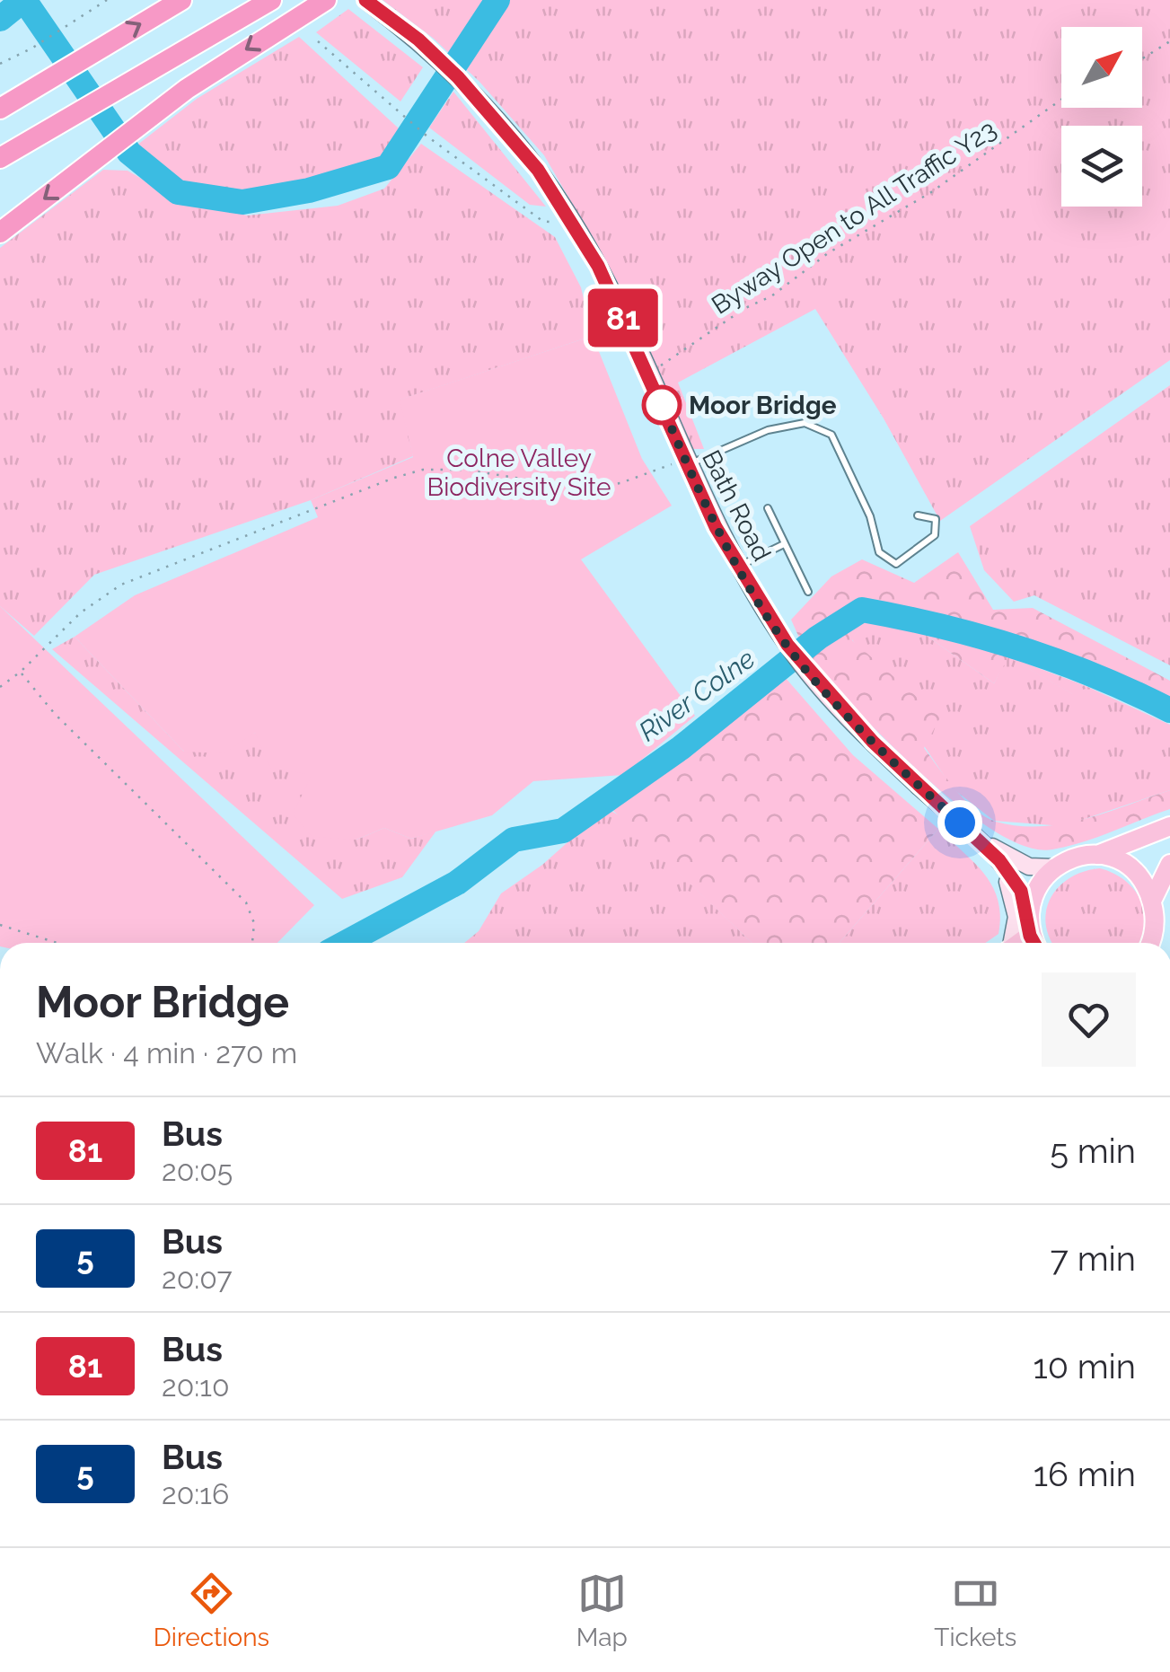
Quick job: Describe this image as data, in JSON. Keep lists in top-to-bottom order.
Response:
{
  "streets": {
    "street": ["Bath Road"],
    "path": ["Byway Open to All Traffic Y23"]
  },
  "crossings": [
    ["Byway Open to All Traffic Y23", "Bath Road"]
  ],
  "water": ["River Colne"],
  "parks": ["Colne Valley Biodiversity Site"],
  "places": ["Moor Bridge"],
  "lines": ["bus line 81"],
  "north": "top right",
  "page": {
    "on_map": "81",
    "heading": ["Moor Bridge", "Walk · 4 min · 270 m"],
    "list": [
      {
        "mark": "81",
        "name": "Bus",
        "note": "20:05",
        "value": "5 min"
      },
      {
        "mark": "5",
        "name": "Bus",
        "note": "20:07",
        "value": "7 min"
      },
      {
        "mark": "81",
        "name": "Bus",
        "note": "20:10",
        "value": "10 min"
      },
      {
        "mark": "5",
        "name": "Bus",
        "note": "20:16",
        "value": "16 min"
      }
    ],
    "tabs": ["Directions", "Map", "Tickets"]
  }
}
